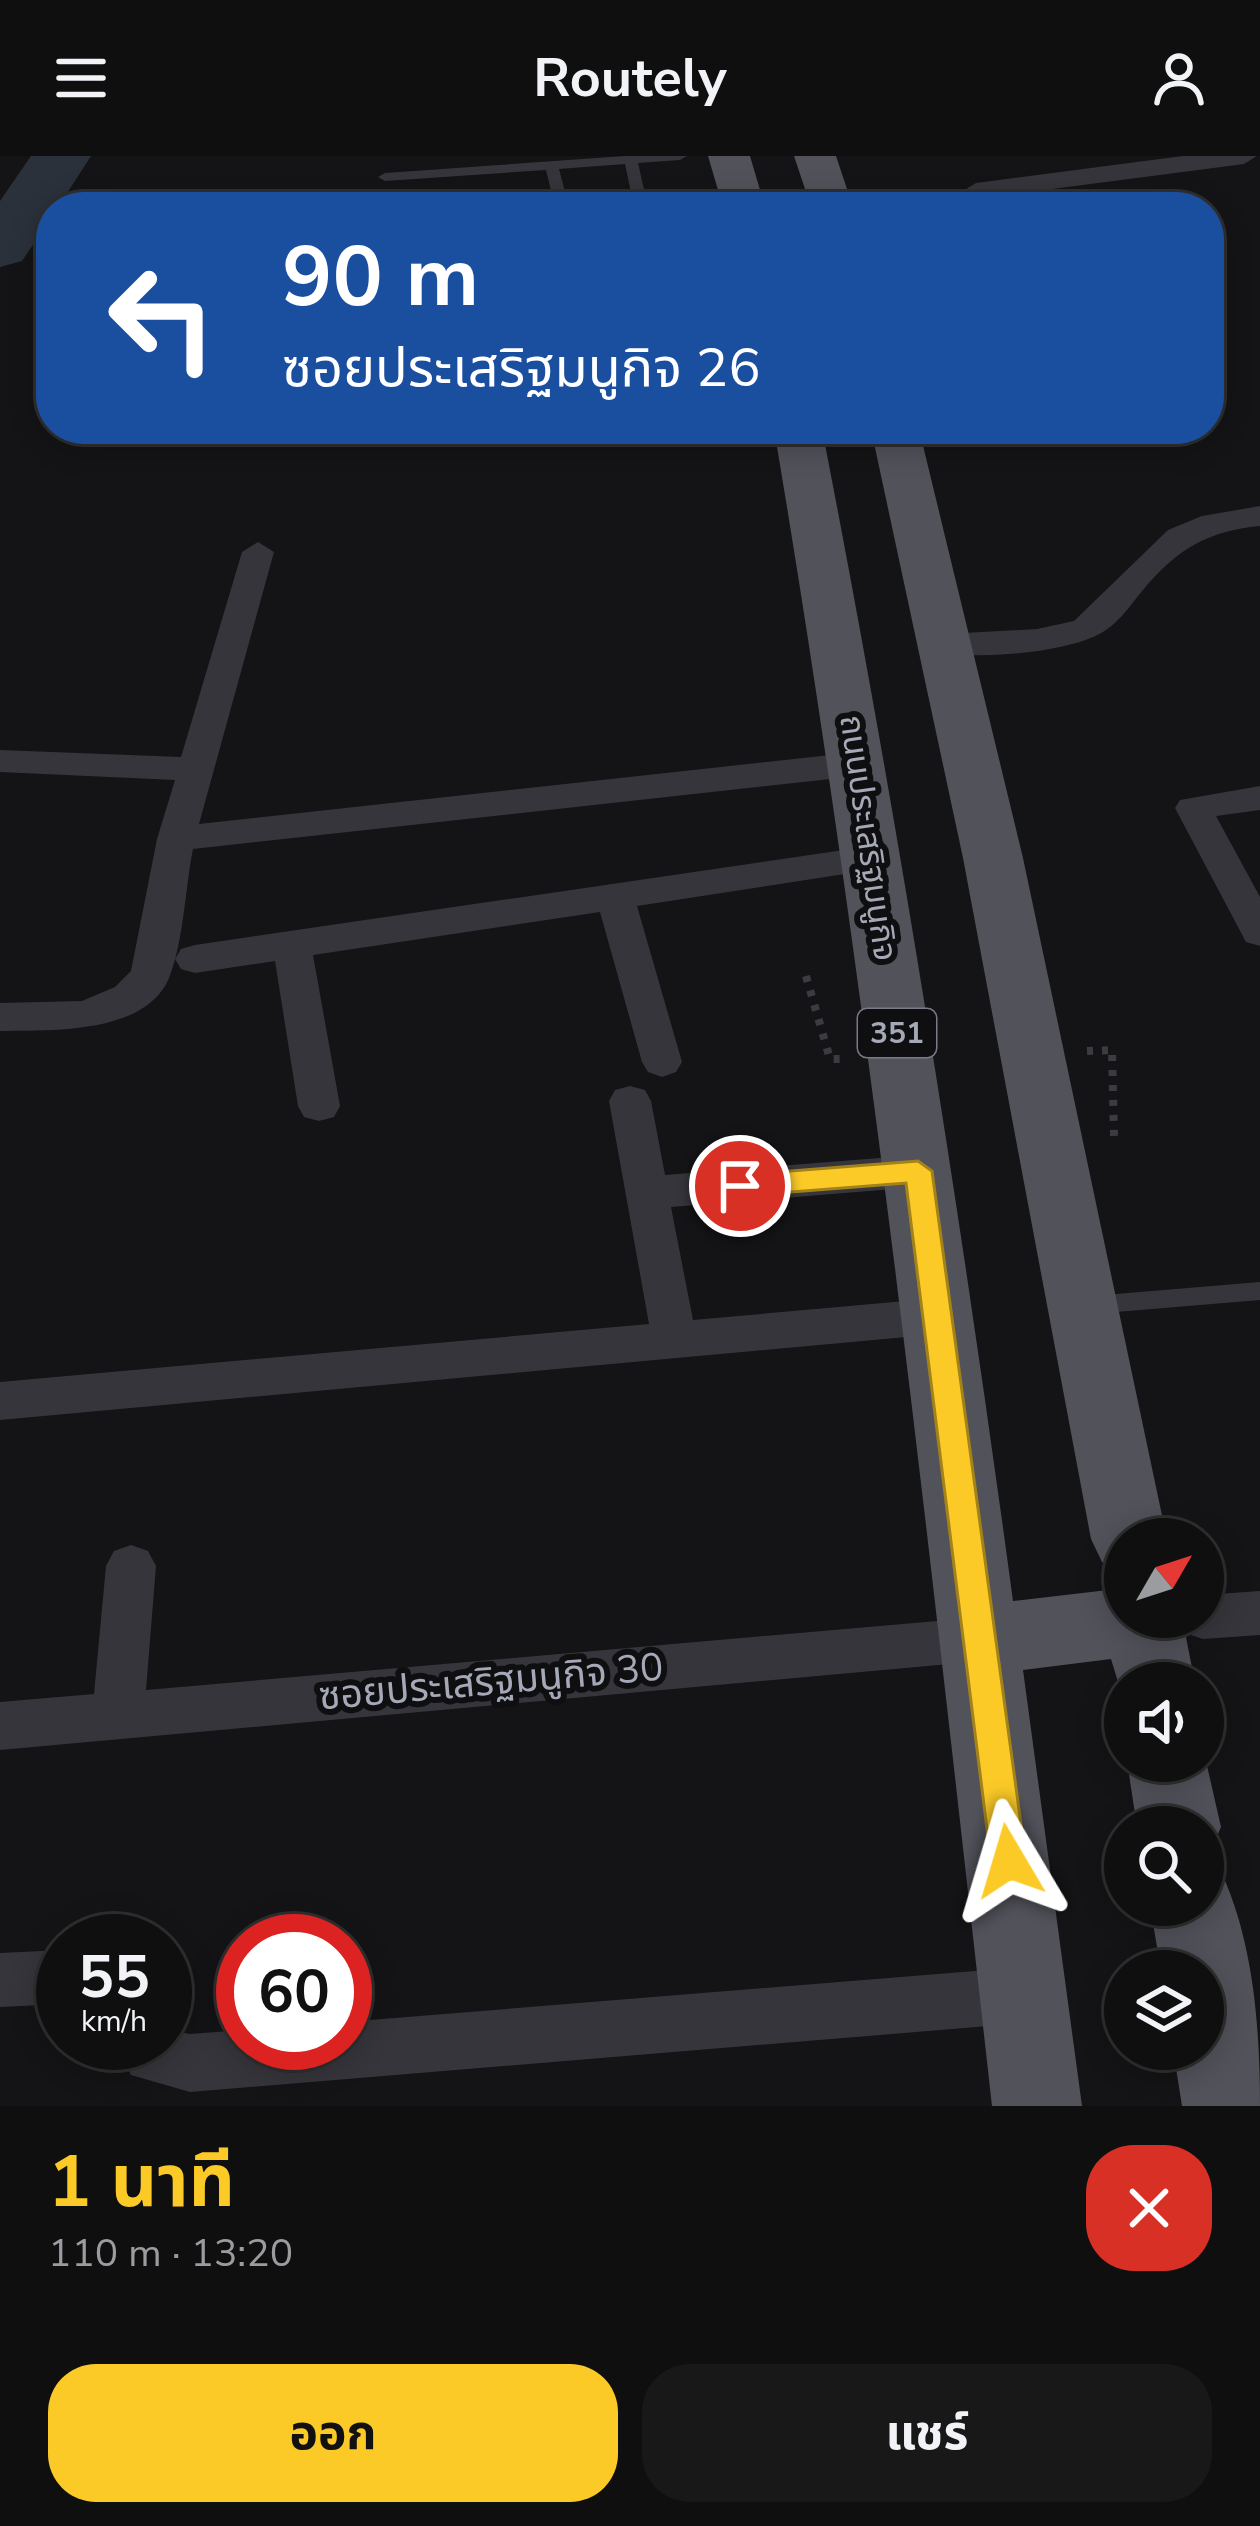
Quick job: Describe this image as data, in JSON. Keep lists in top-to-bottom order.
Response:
{
  "streets": {
    "main road": ["ถนนประเสริฐมนูกิจ", "351"],
    "street": ["ซอยประเสริฐมนูกิจ 30"]
  },
  "crossings": [
    ["ถนนประเสริฐมนูกิจ", "ซอยประเสริฐมนูกิจ 30"]
  ],
  "north": "top right",
  "page": {
    "header": "Routely",
    "turn": ["90 m", "ซอยประเสริฐมนูกิจ 26"],
    "speed": "55 km/h",
    "limit": "60",
    "heading": ["1 นาที", "110 m · 13:20"],
    "buttons": ["ออก", "แชร์"]
  }
}
